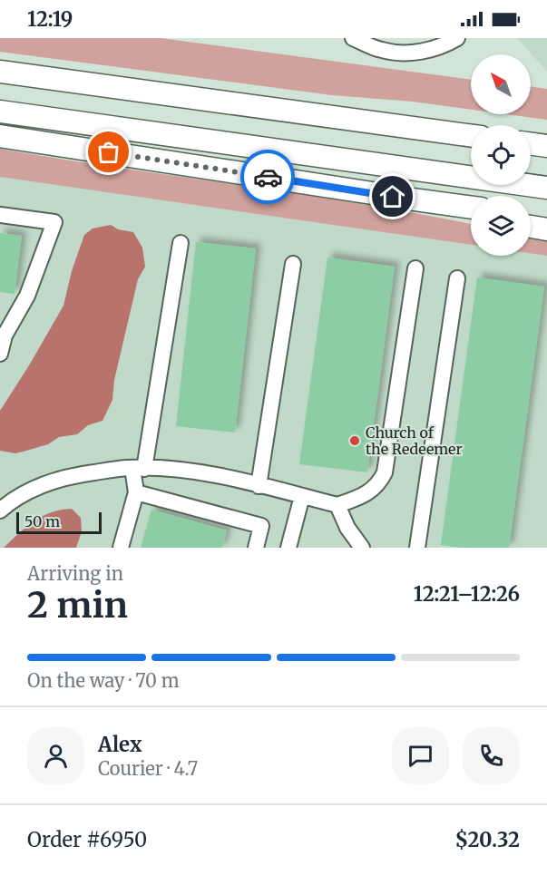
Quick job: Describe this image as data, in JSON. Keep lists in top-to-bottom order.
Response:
{
  "places": ["Church of the Redeemer"],
  "scale_bar": "50 m",
  "north": "top left",
  "page": {
    "status": "12:19",
    "scale": "50 m",
    "heading": ["2 min", "Arriving in", "12:21–12:26"],
    "panel": [
      "Alex",
      "Courier · 4.7",
      "Order #6950",
      "$20.32"
    ],
    "bar": "On the way · 70 m"
  }
}
